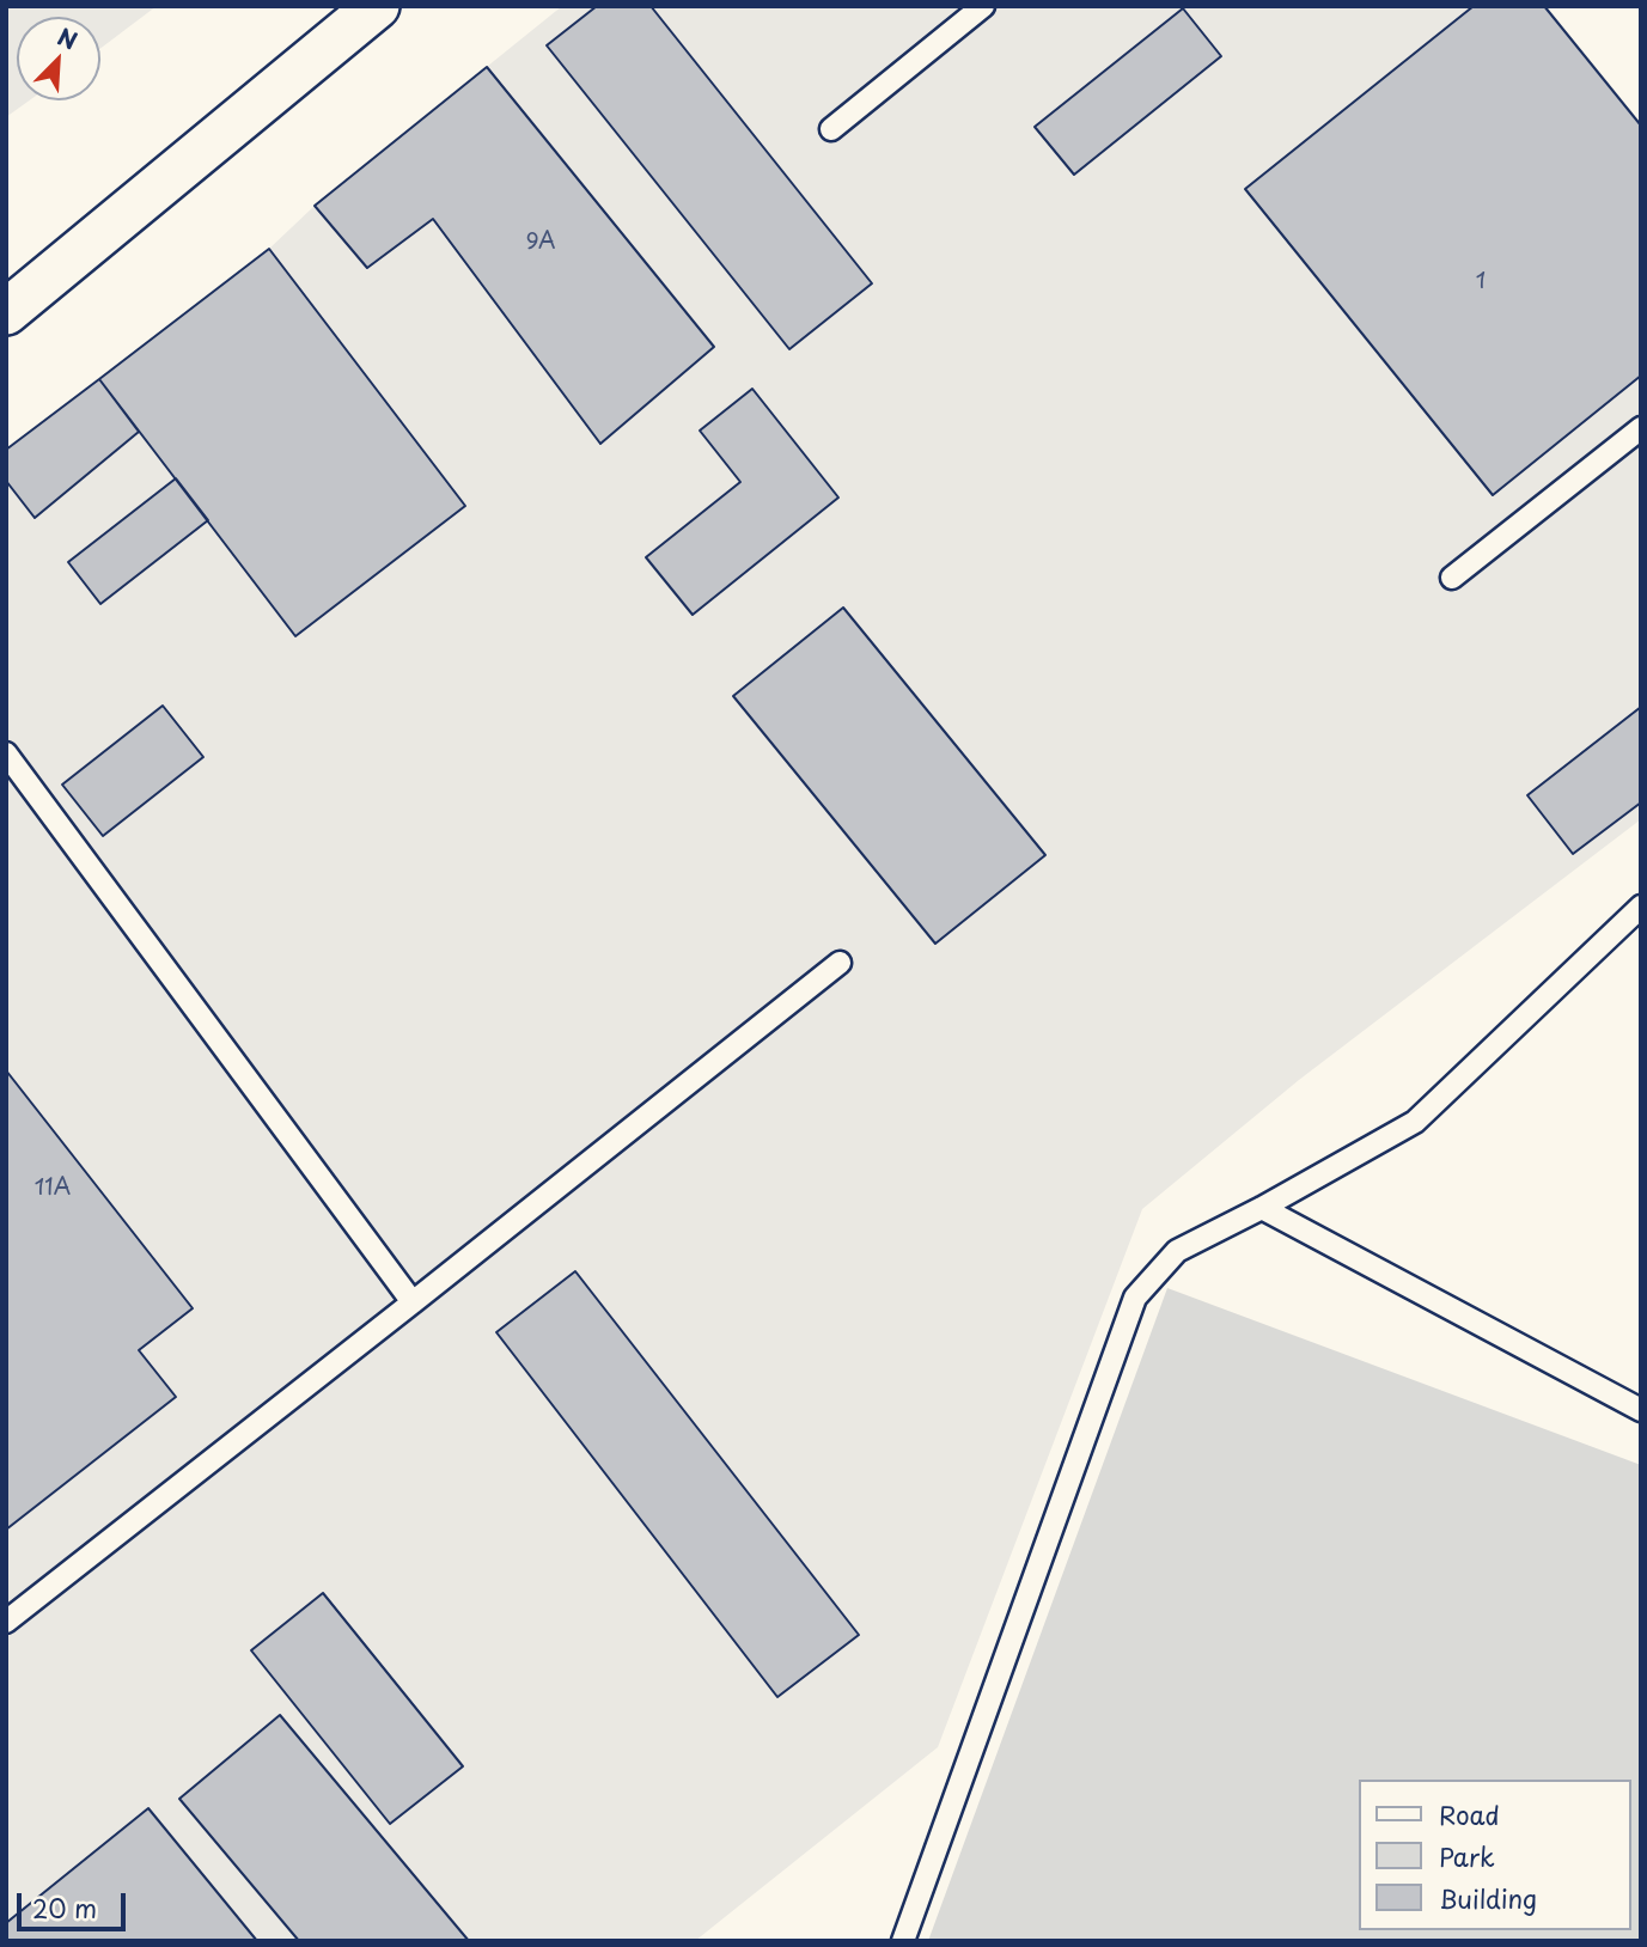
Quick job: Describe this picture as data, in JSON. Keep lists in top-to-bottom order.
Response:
{
  "house_numbers": ["9А", "1", "11А"],
  "legend": ["Road", "Park", "Building"],
  "scale_bar": "20 m",
  "north": "top right"
}
